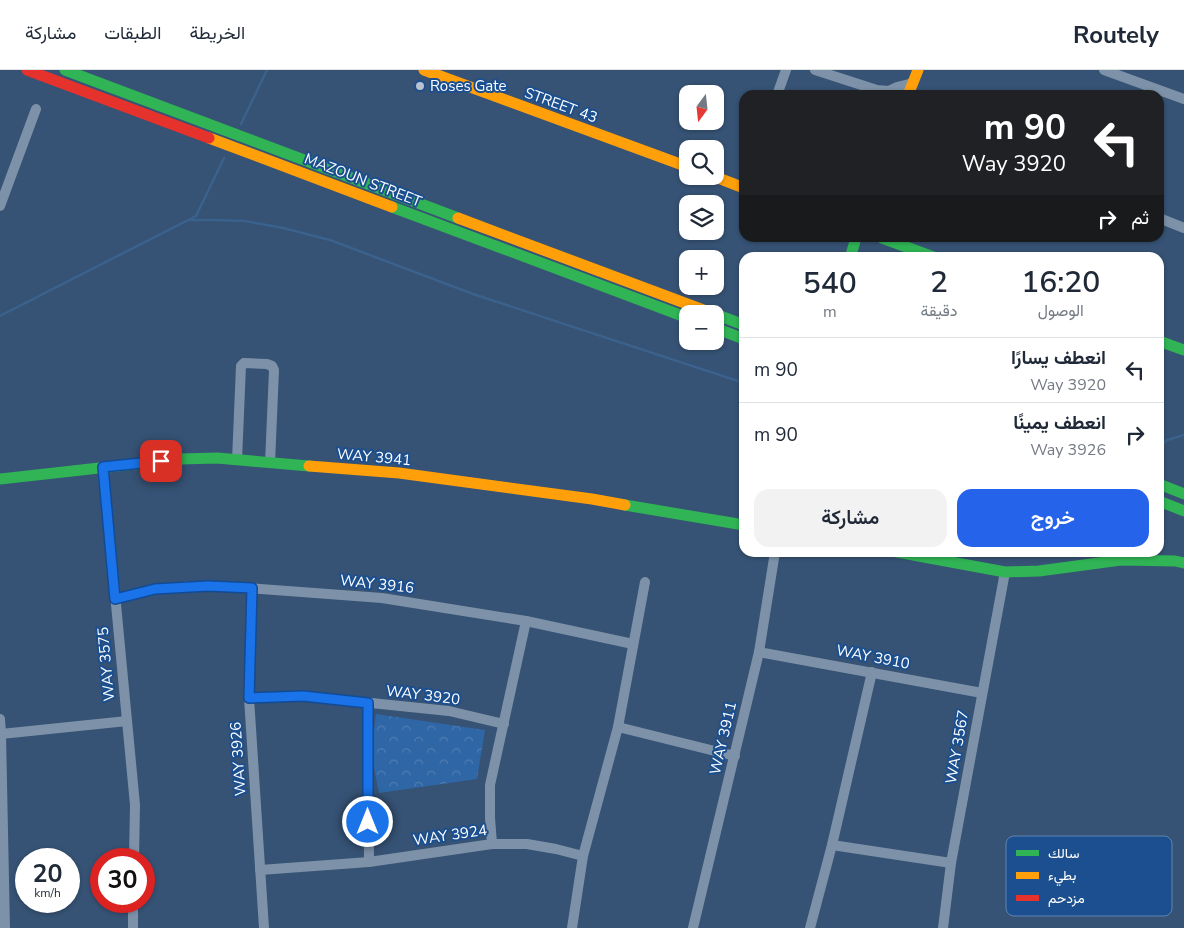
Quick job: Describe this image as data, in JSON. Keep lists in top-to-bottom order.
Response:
{
  "streets": {
    "main road": ["STREET 43", "MAZOUN STREET", "WAY 3941"],
    "street": [
      "WAY 3916",
      "WAY 3910",
      "WAY 3575",
      "WAY 3920",
      "WAY 3911",
      "WAY 3567",
      "WAY 3926",
      "WAY 3924"
    ]
  },
  "crossings": [
    ["WAY 3941", "WAY 3575"],
    ["WAY 3916", "WAY 3575"],
    ["WAY 3916", "WAY 3926"],
    ["WAY 3910", "WAY 3911"],
    ["WAY 3910", "WAY 3567"],
    ["WAY 3920", "WAY 3926"],
    ["WAY 3926", "WAY 3924"]
  ],
  "places": ["Roses Gate"],
  "legend": ["سالك", "بطيء", "مزدحم"],
  "north": "bottom",
  "page": {
    "header": "Routely",
    "nav": ["الخريطة", "الطبقات", "مشاركة"],
    "map_buttons": ["+", "−"],
    "turn": ["90 m", "Way 3920"],
    "then": "ثم",
    "eta": [
      "16:20",
      "الوصول",
      "2",
      "دقيقة",
      "540",
      "m"
    ],
    "list": [
      {
        "name": "انعطف يسارًا",
        "note": "Way 3920",
        "value": "90 m"
      },
      {
        "name": "انعطف يمينًا",
        "note": "Way 3926",
        "value": "90 m"
      }
    ],
    "buttons": ["خروج", "مشاركة"],
    "speed": "20 km/h",
    "limit": "30"
  }
}
